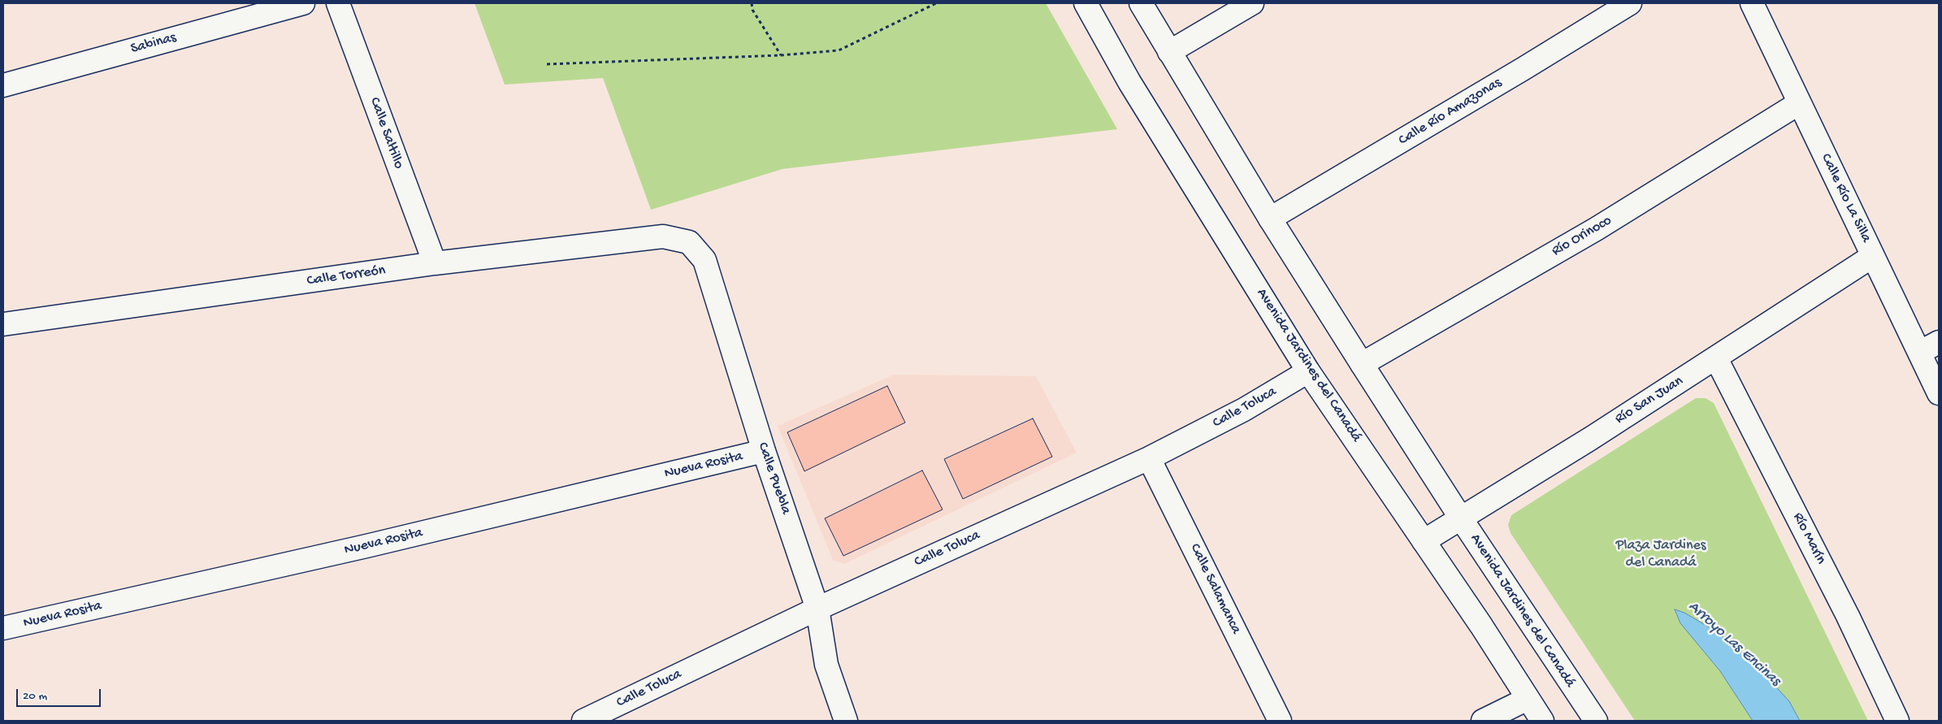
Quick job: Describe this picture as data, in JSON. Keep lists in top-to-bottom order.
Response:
{
  "streets": {
    "street": [
      "Sabinas",
      "Calle Río Amazonas",
      "Calle Saltillo",
      "Calle Río La Silla",
      "Río Orinoco",
      "Calle Torreón",
      "Avenida Jardines del Canadá",
      "Río San Juan",
      "Calle Toluca",
      "Nueva Rosita",
      "Calle Puebla",
      "Río Marín",
      "Calle Salamanca"
    ]
  },
  "crossings": [
    ["Calle Río Amazonas", "Avenida Jardines del Canadá"],
    ["Calle Saltillo", "Calle Torreón"],
    ["Calle Río La Silla", "Río Orinoco"],
    ["Calle Río La Silla", "Río San Juan"],
    ["Río Orinoco", "Avenida Jardines del Canadá"],
    ["Calle Torreón", "Calle Puebla"],
    ["Avenida Jardines del Canadá", "Río San Juan"],
    ["Avenida Jardines del Canadá", "Calle Toluca"],
    ["Río San Juan", "Río Marín"],
    ["Calle Toluca", "Calle Puebla"],
    ["Calle Toluca", "Calle Salamanca"],
    ["Nueva Rosita", "Calle Puebla"]
  ],
  "water": ["Arroyo Las Encinas"],
  "parks": ["Plaza Jardines del Canadá"],
  "scale_bar": "20 m"
}
